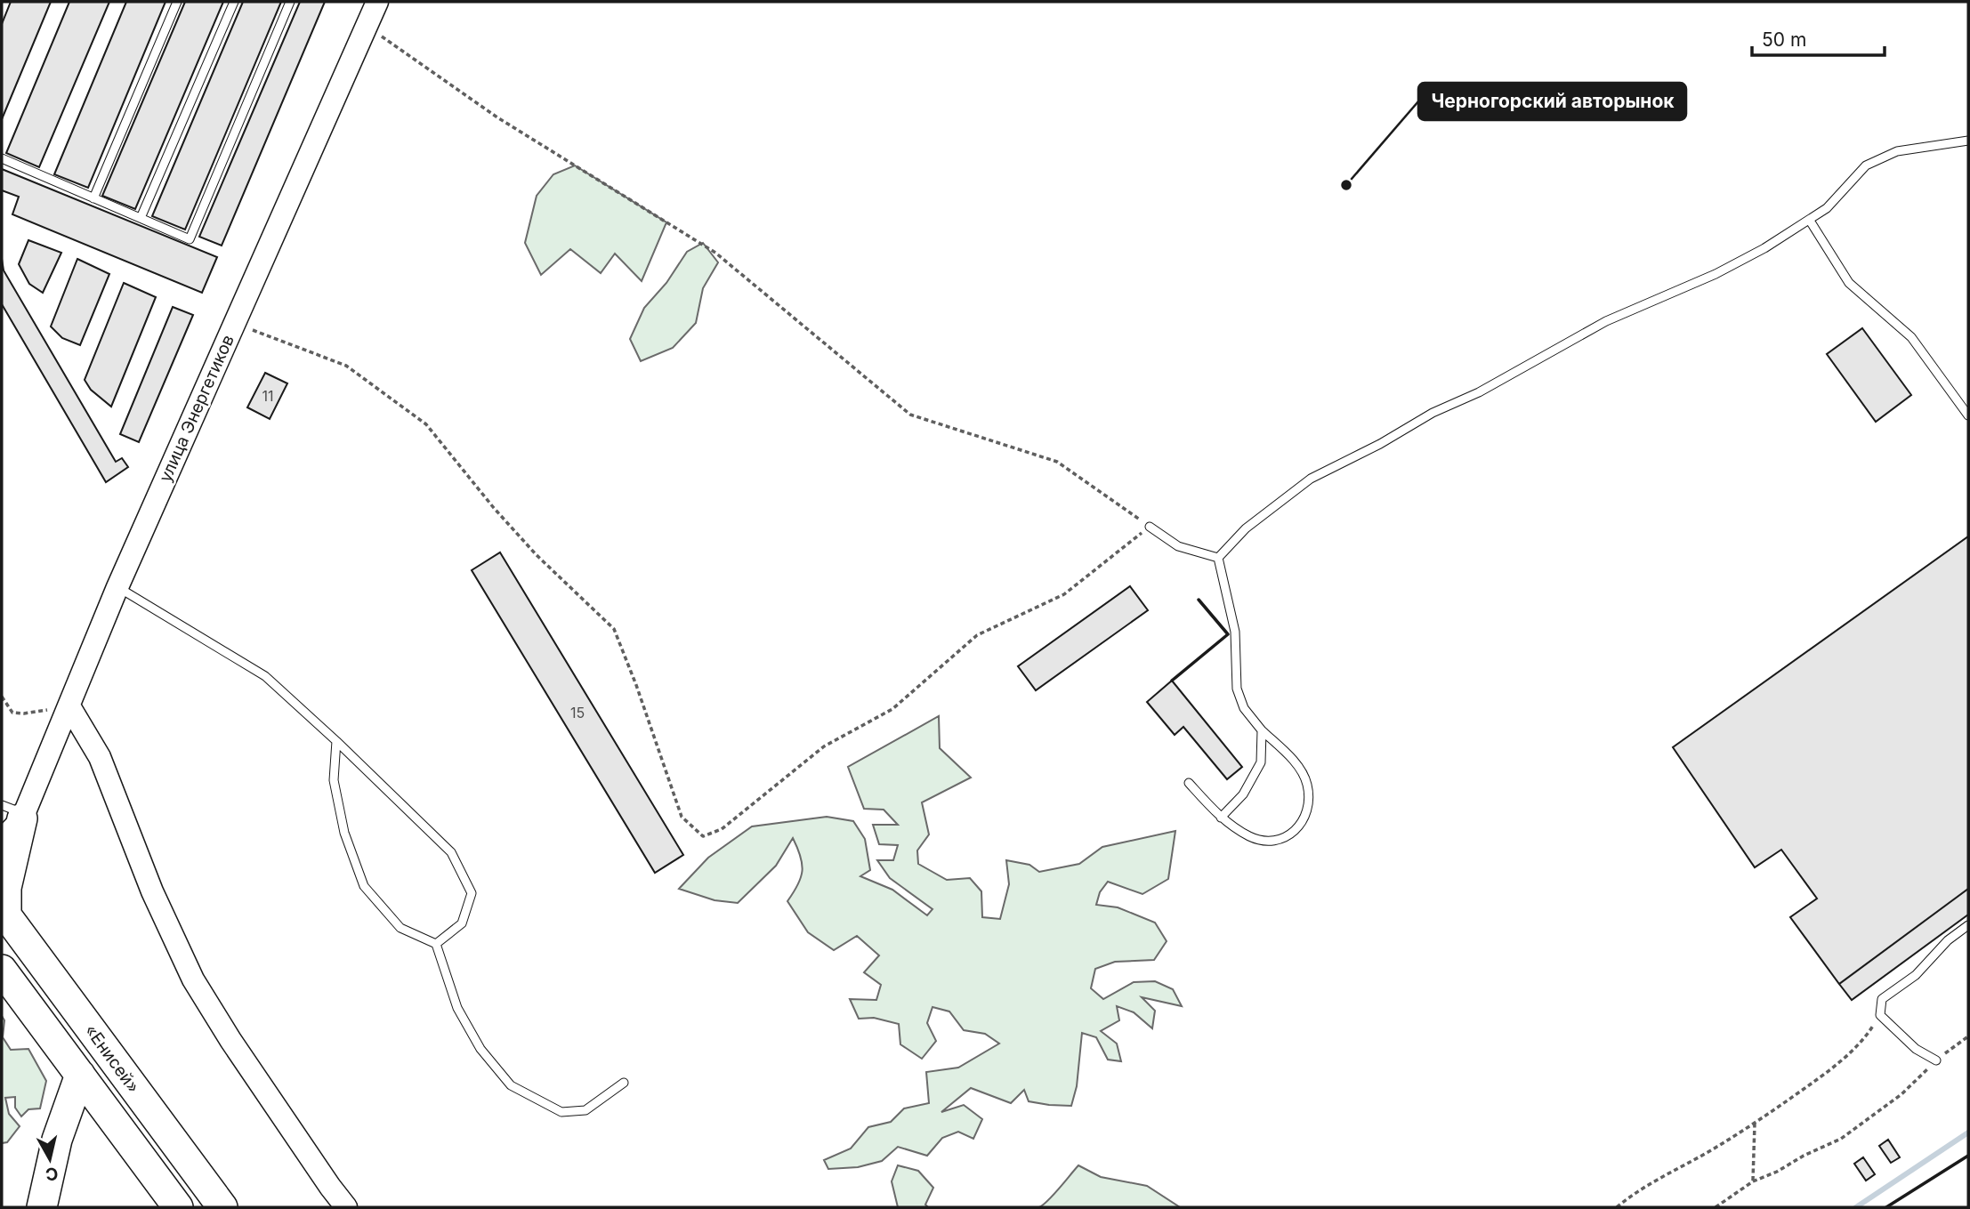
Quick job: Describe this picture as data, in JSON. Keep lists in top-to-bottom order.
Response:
{
  "streets": {
    "highway": ["«Енисей»"],
    "main road": ["улица Энергетиков"]
  },
  "places": ["Черногорский авторынок"],
  "house_numbers": ["11", "15"],
  "scale_bar": "50 m",
  "north": "bottom"
}
